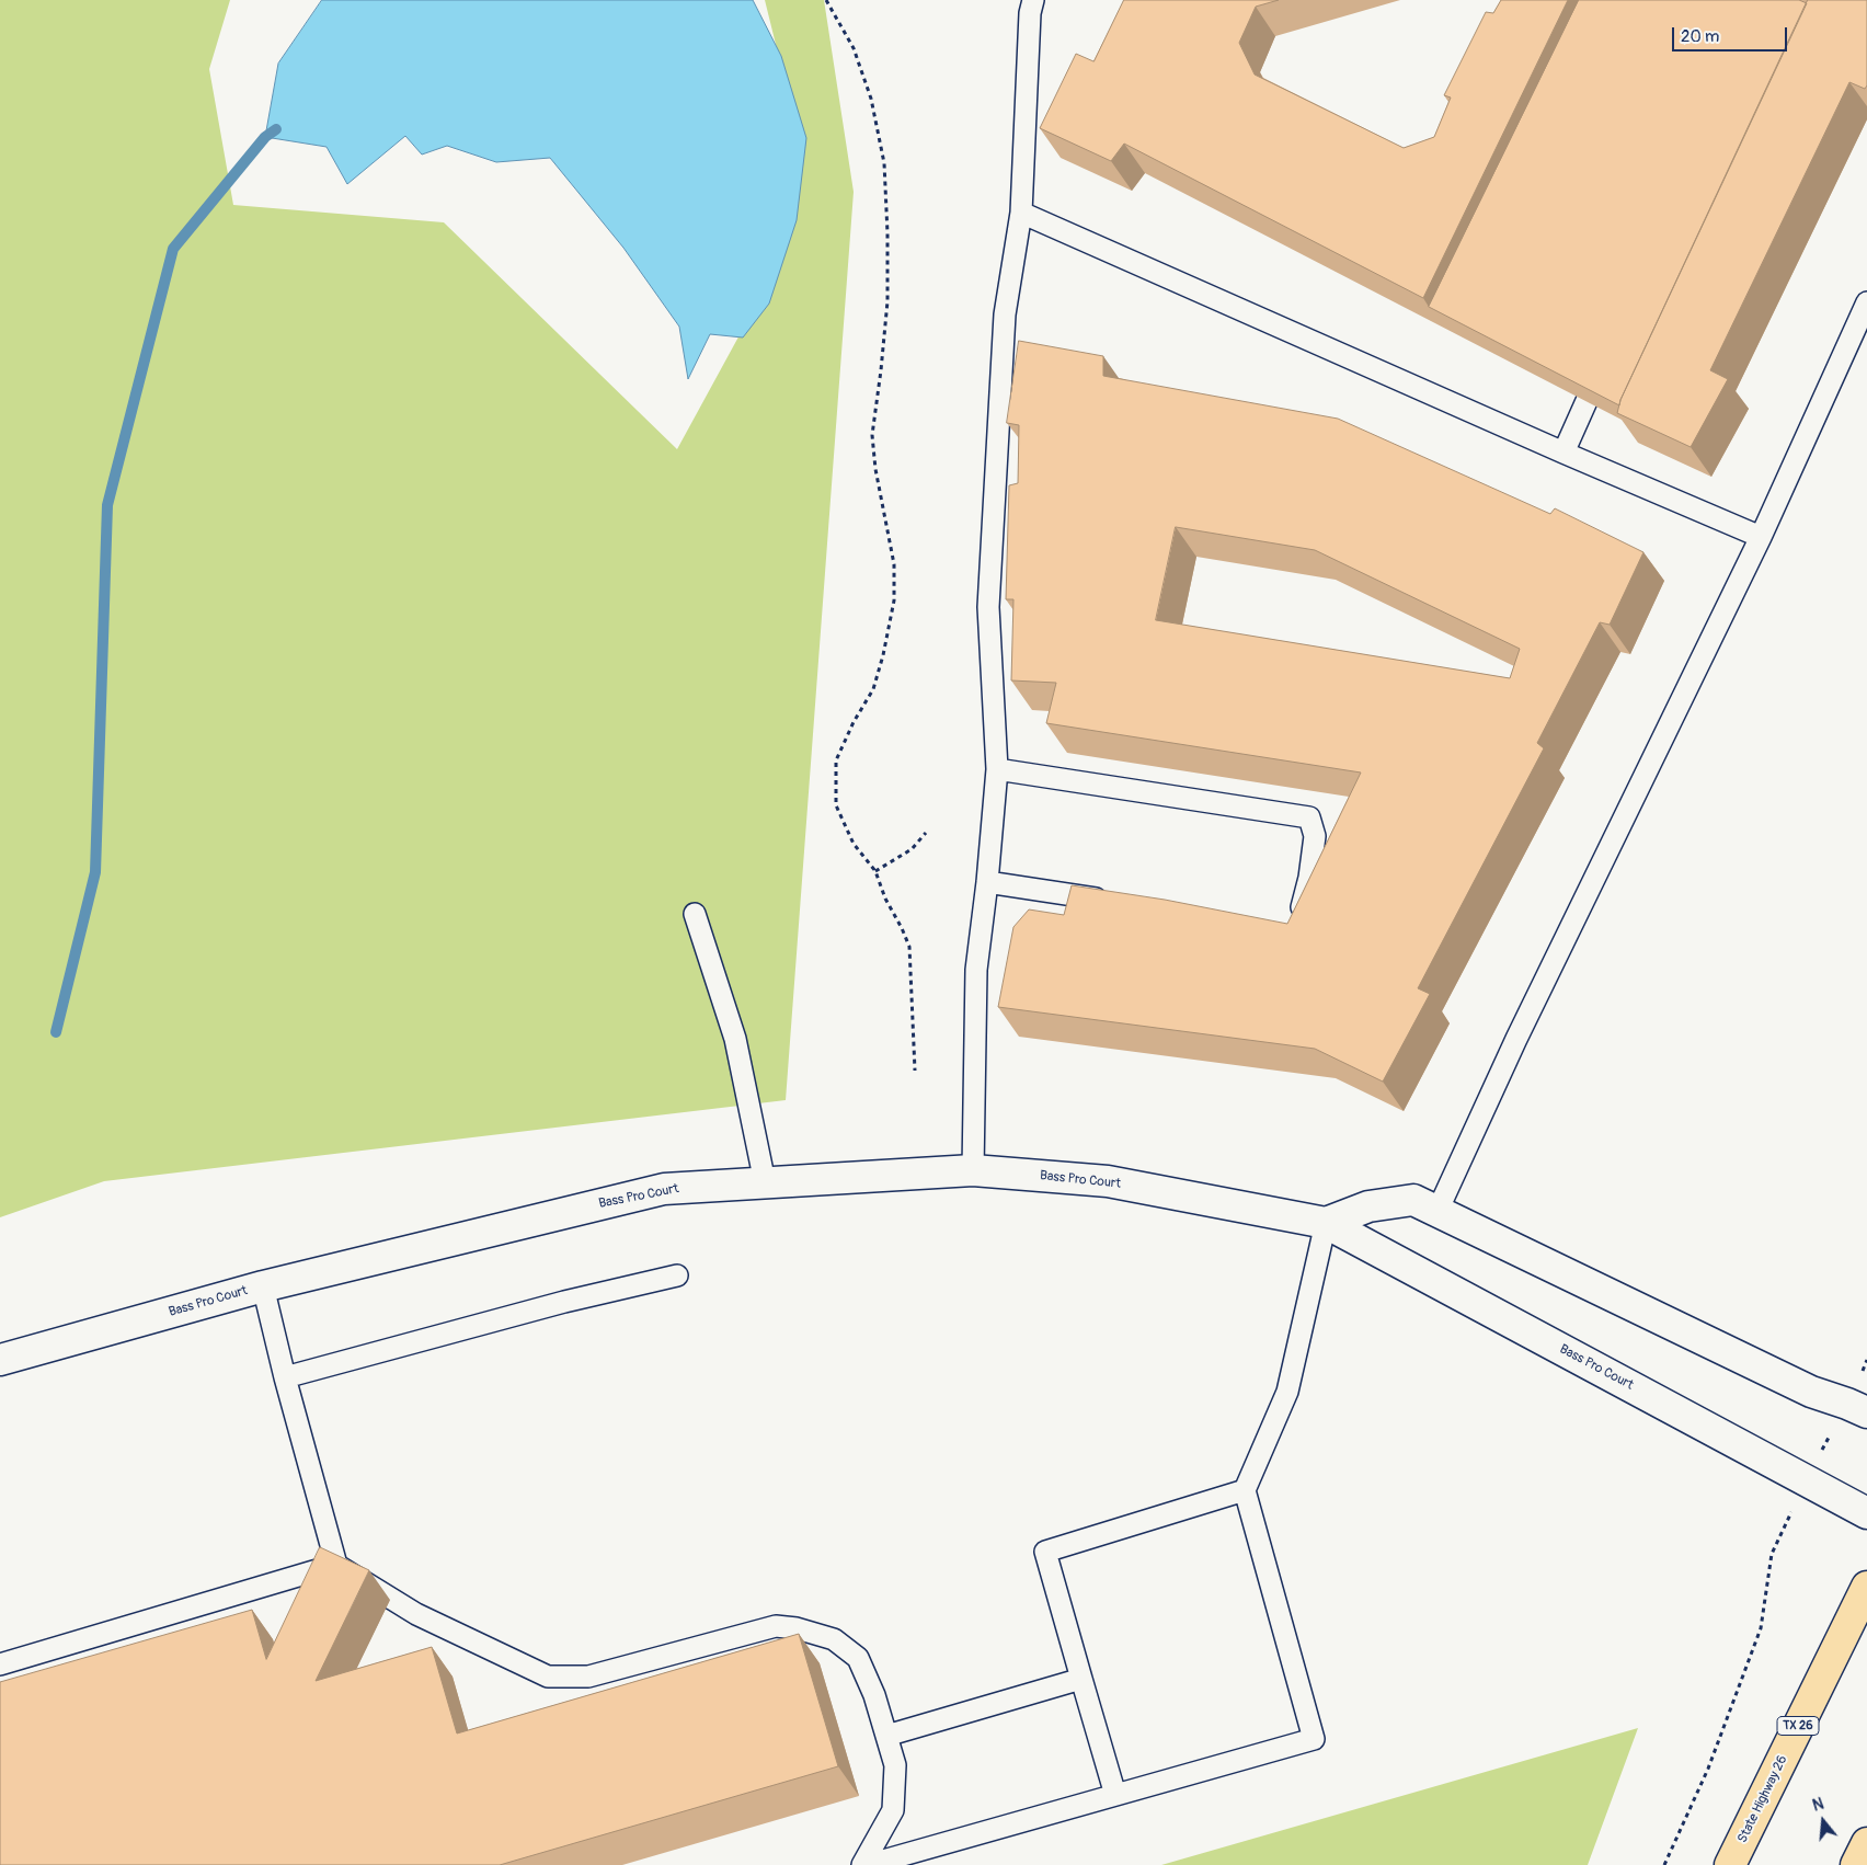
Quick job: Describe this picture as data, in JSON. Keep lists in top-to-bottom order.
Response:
{
  "streets": {
    "main road": ["TX 26", "State Highway 26"],
    "street": ["Bass Pro Court"]
  },
  "scale_bar": "20 m",
  "north": "top"
}
